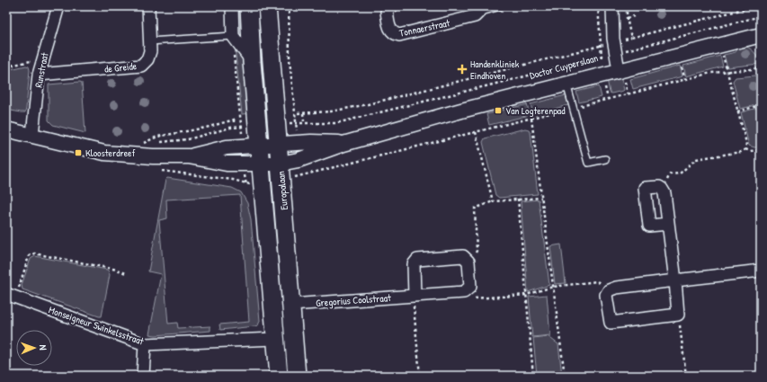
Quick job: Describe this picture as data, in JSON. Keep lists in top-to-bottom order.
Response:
{
  "streets": {
    "main road": ["Europalaan"],
    "street": [
      "Tonnaerstraat",
      "Doctor Cuyperslaan",
      "de Greide",
      "Runstraat",
      "Gregorius Coolstraat",
      "Monseigneur Swinkelsstraat"
    ]
  },
  "crossings": [
    ["Doctor Cuyperslaan", "Europalaan"],
    ["de Greide", "Runstraat"],
    ["Europalaan", "Gregorius Coolstraat"],
    ["Europalaan", "Monseigneur Swinkelsstraat"]
  ],
  "places": {
    "health": ["Handenkliniek Eindhoven"],
    "transit": ["Van Logterenpad", "Kloosterdreef"]
  },
  "north": "right"
}
